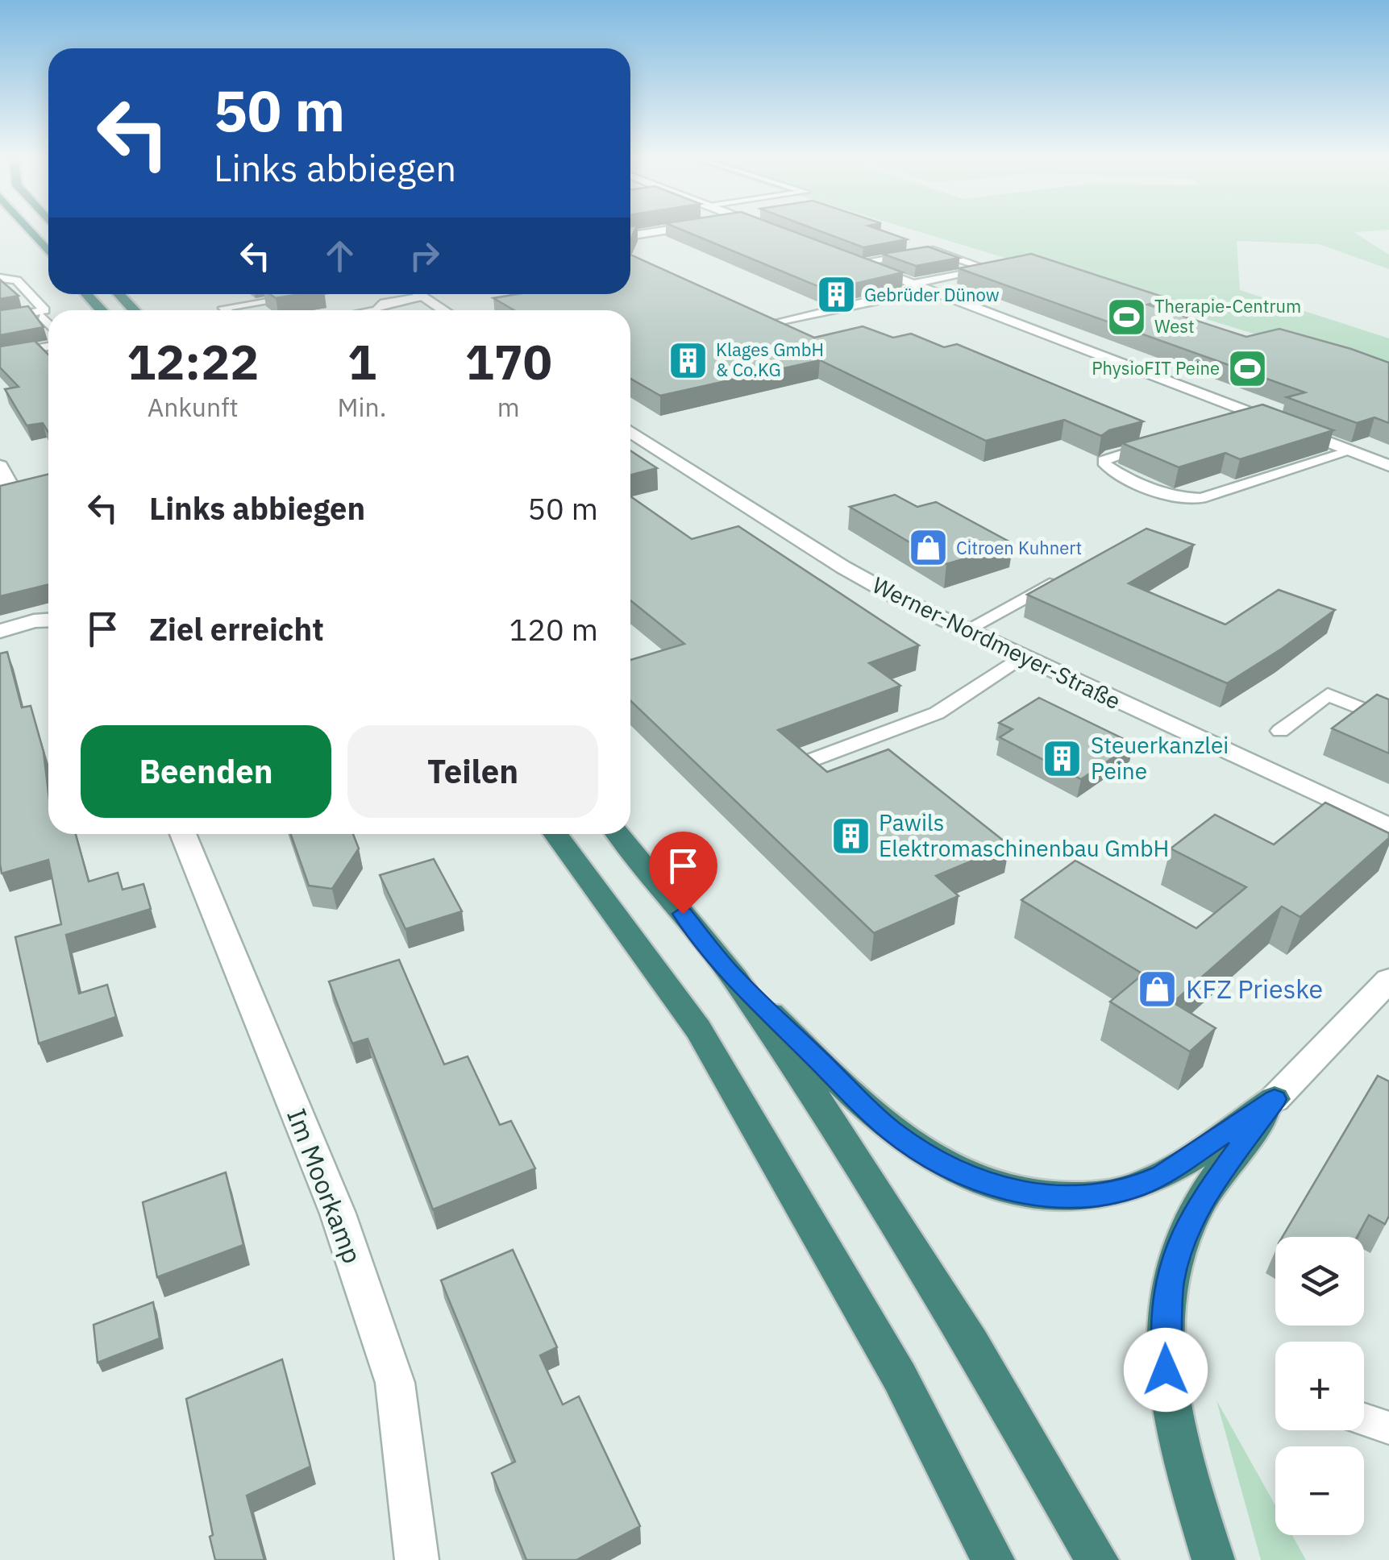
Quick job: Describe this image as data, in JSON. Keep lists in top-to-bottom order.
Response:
{
  "streets": {
    "street": ["Werner-Nordmeyer-Straße", "Im Moorkamp"]
  },
  "places": {
    "building": [
      "Gebrüder Dünow",
      "Klages GmbH & Co.KG",
      "Steuerkanzlei Peine",
      "Pawils Elektromaschinenbau GmbH"
    ],
    "sports": ["Therapie-Centrum West", "PhysioFIT Peine"],
    "shop": ["Citroen Kuhnert", "KFZ Prieske"]
  },
  "page": {
    "turn": ["50 m", "Links abbiegen"],
    "eta": [
      "12:22",
      "Ankunft",
      "1",
      "Min.",
      "170",
      "m"
    ],
    "list": [
      {
        "name": "Links abbiegen",
        "value": "50 m"
      },
      {
        "name": "Ziel erreicht",
        "value": "120 m"
      }
    ],
    "buttons": ["Beenden", "Teilen"],
    "map_buttons": ["+", "−"]
  }
}
